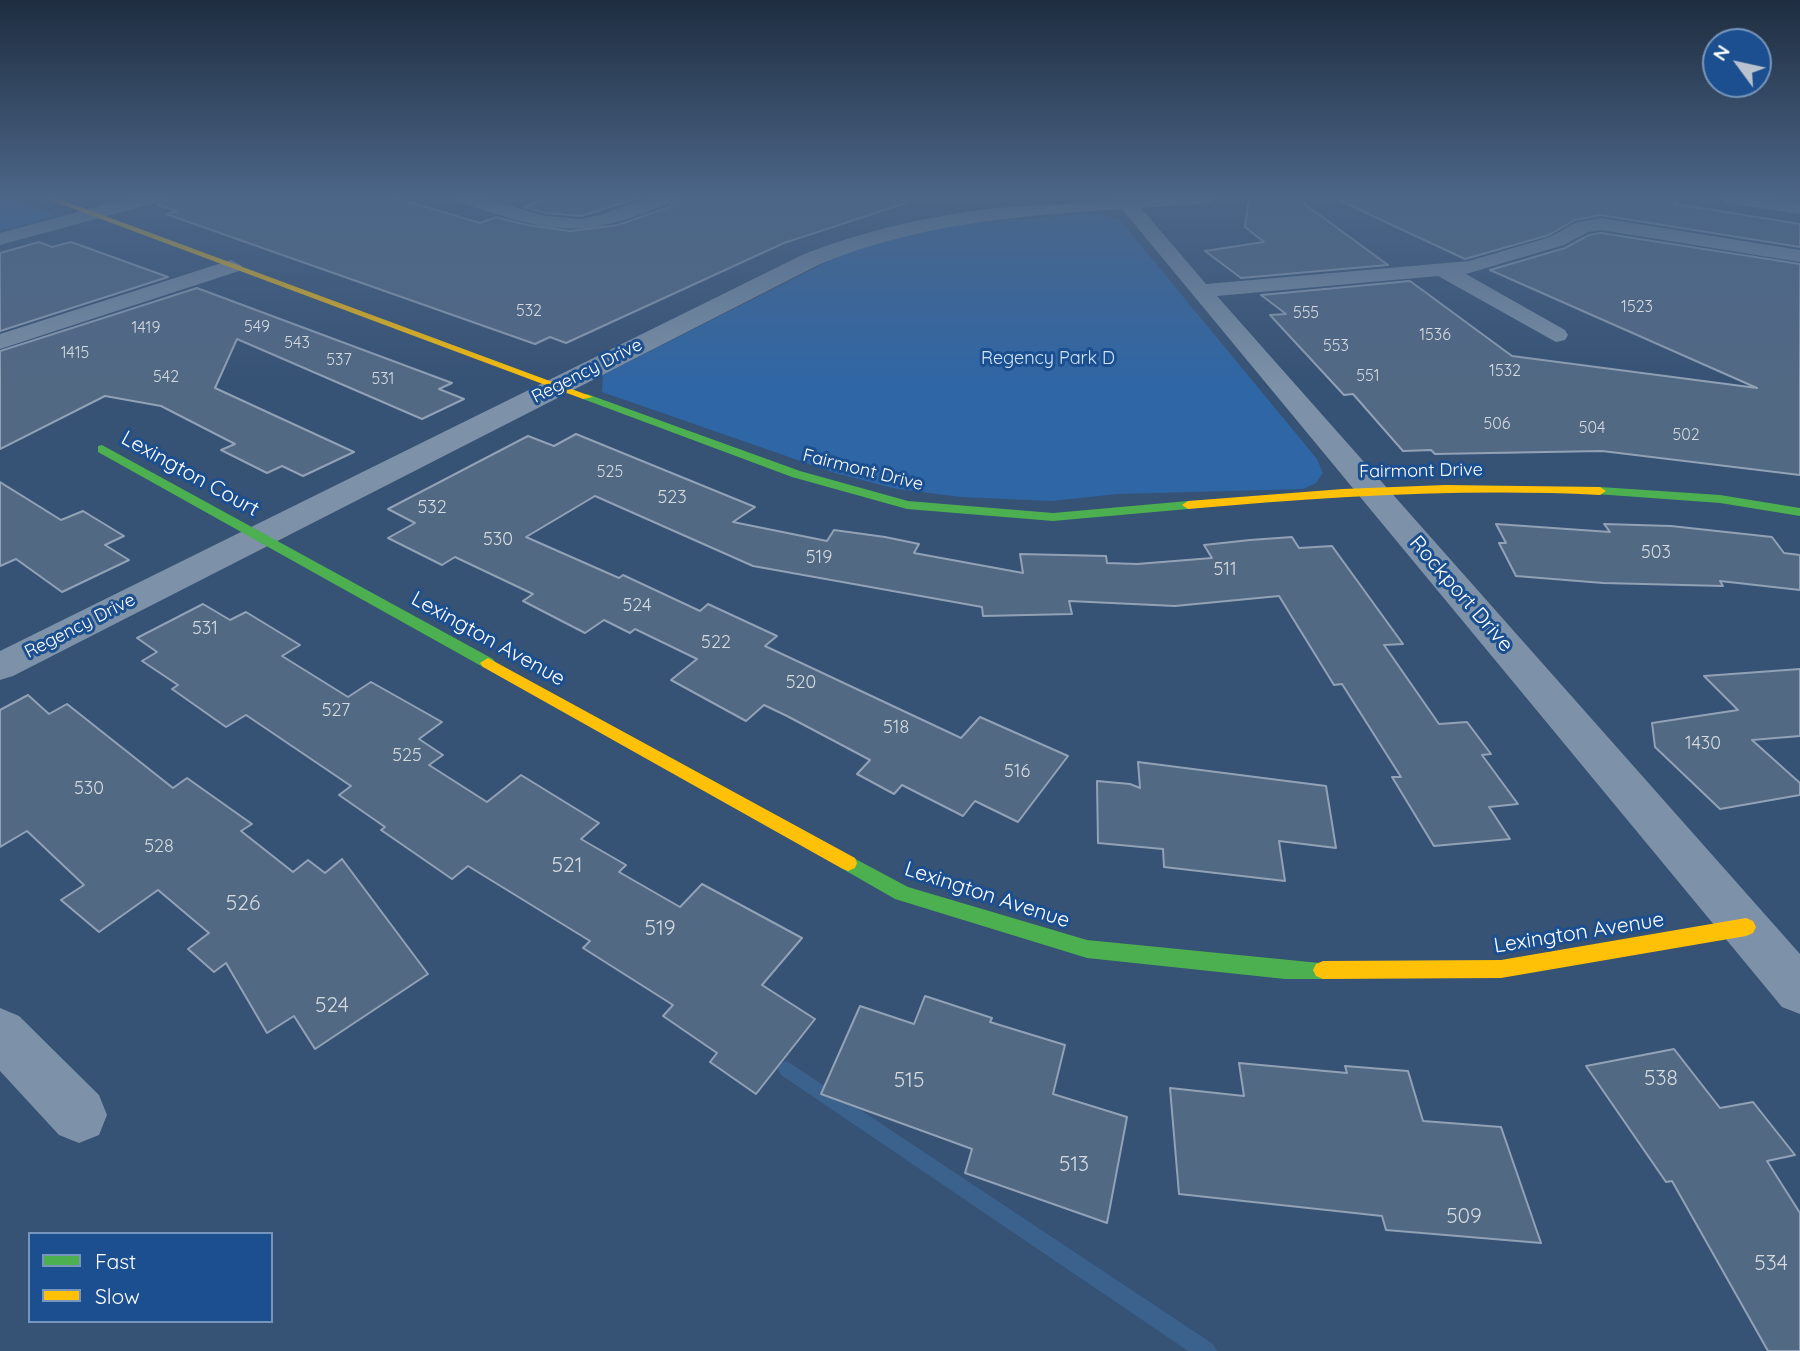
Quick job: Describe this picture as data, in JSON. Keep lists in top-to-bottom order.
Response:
{
  "streets": {
    "street": [
      "Regency Drive",
      "Fairmont Drive",
      "Lexington Court",
      "Rockport Drive",
      "Lexington Avenue"
    ]
  },
  "crossings": [
    ["Regency Drive", "Fairmont Drive"],
    ["Regency Drive", "Lexington Court"],
    ["Regency Drive", "Lexington Avenue"],
    ["Fairmont Drive", "Rockport Drive"],
    ["Lexington Court", "Lexington Avenue"],
    ["Rockport Drive", "Lexington Avenue"]
  ],
  "parks": ["Regency Park D"],
  "house_numbers": [
    "1523",
    "532",
    "555",
    "549",
    "1419",
    "1536",
    "543",
    "553",
    "1415",
    "537",
    "1532",
    "551",
    "542",
    "531",
    "506",
    "504",
    "502",
    "525",
    "523",
    "532",
    "530",
    "503",
    "519",
    "511",
    "524",
    "531",
    "522",
    "520",
    "527",
    "518",
    "1430",
    "525",
    "516",
    "530",
    "528",
    "521",
    "526",
    "519",
    "524",
    "538",
    "515",
    "513",
    "509",
    "534"
  ],
  "legend": ["Fast", "Slow"],
  "north": "top left"
}
